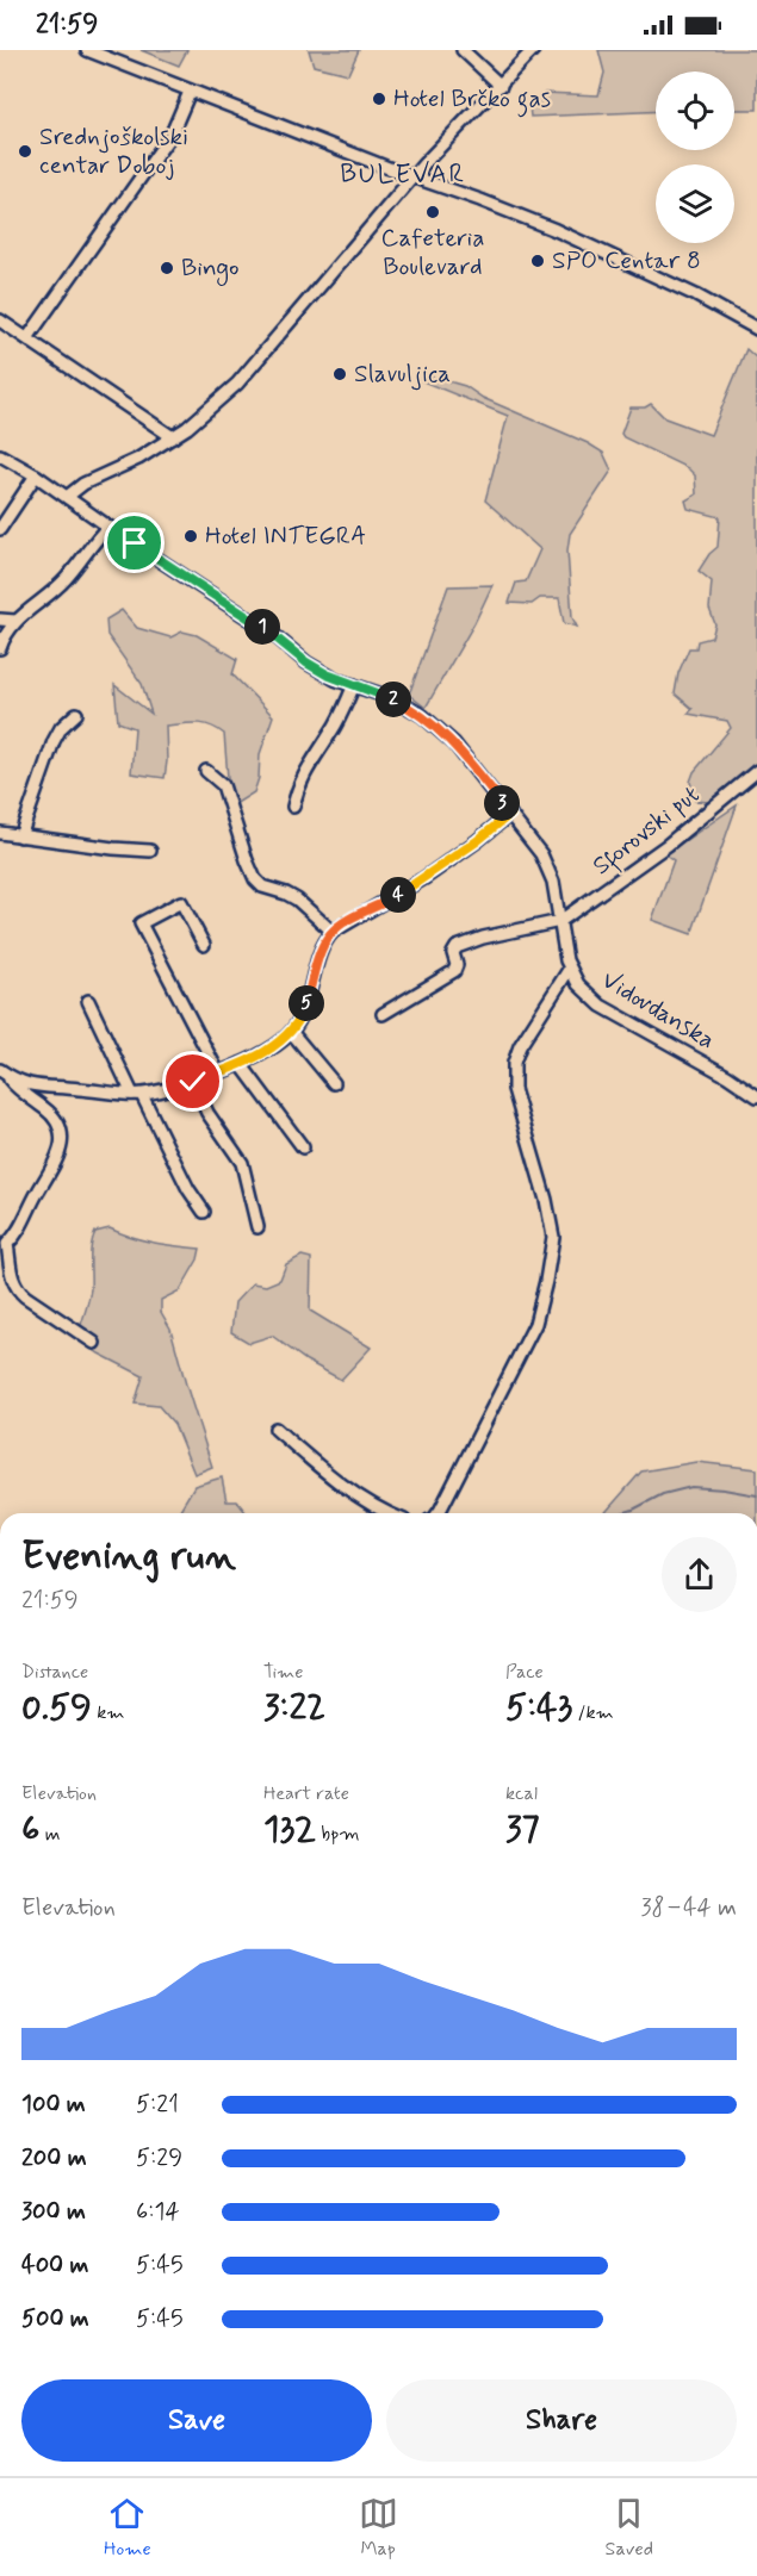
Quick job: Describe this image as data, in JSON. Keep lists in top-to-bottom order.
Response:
{
  "streets": {
    "street": ["Sforovski put", "Vidovdanska"]
  },
  "crossings": [
    ["Sforovski put", "Vidovdanska"]
  ],
  "districts": ["BULEVAR"],
  "places": [
    "Hotel Brčko gas",
    "Srednjoškolski centar Doboj",
    "Cafeteria Boulevard",
    "SPO Centar 8",
    "Bingo",
    "Slavuljica",
    "Hotel INTEGRA"
  ],
  "page": {
    "status": "21:59",
    "pins": [
      "1",
      "2",
      "3",
      "4",
      "5"
    ],
    "heading": ["Evening run", "21:59"],
    "stats": [
      ["Distance", "0.59 km"],
      ["Time", "3:22"],
      ["Pace", "5:43 /km"],
      ["Elevation", "6 m"],
      ["Heart rate", "132 bpm"],
      ["kcal", "37"]
    ],
    "chart": ["Elevation", "38–44 m"],
    "list": [
      {
        "name": "100 m",
        "note": "5:21"
      },
      {
        "name": "200 m",
        "note": "5:29"
      },
      {
        "name": "300 m",
        "note": "6:14"
      },
      {
        "name": "400 m",
        "note": "5:45"
      },
      {
        "name": "500 m",
        "note": "5:45"
      }
    ],
    "buttons": ["Save", "Share"],
    "tabs": ["Home", "Map", "Saved"]
  }
}
